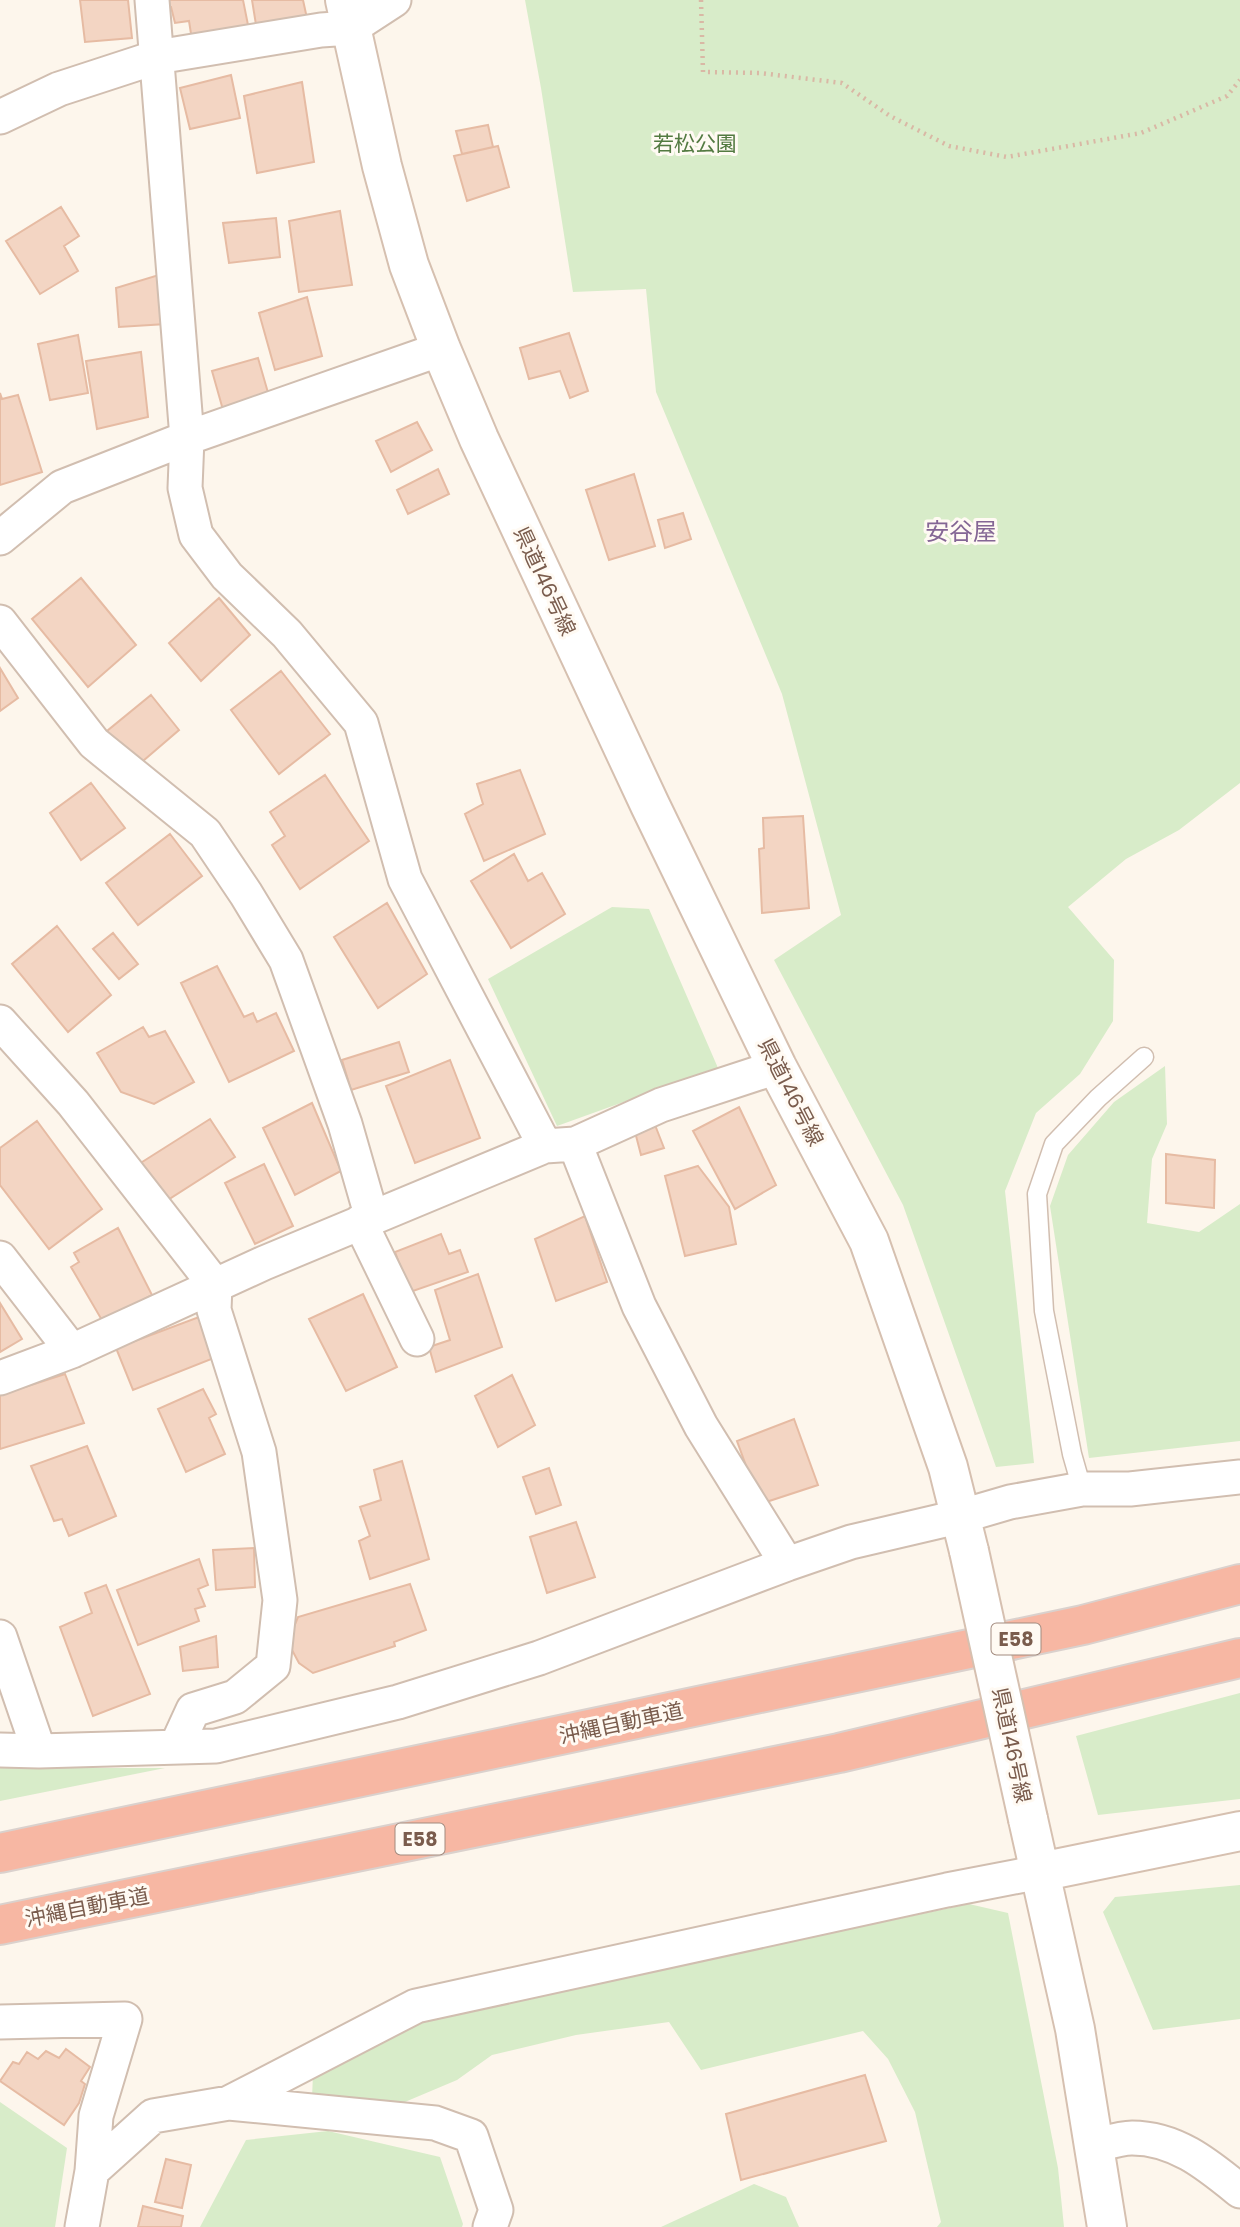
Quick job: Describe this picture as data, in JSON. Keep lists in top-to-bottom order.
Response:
{
  "streets": {
    "highway": ["E58", "沖縄自動車道"],
    "main road": ["県道146号線"]
  },
  "districts": ["安谷屋"],
  "parks": ["若松公園"]
}
